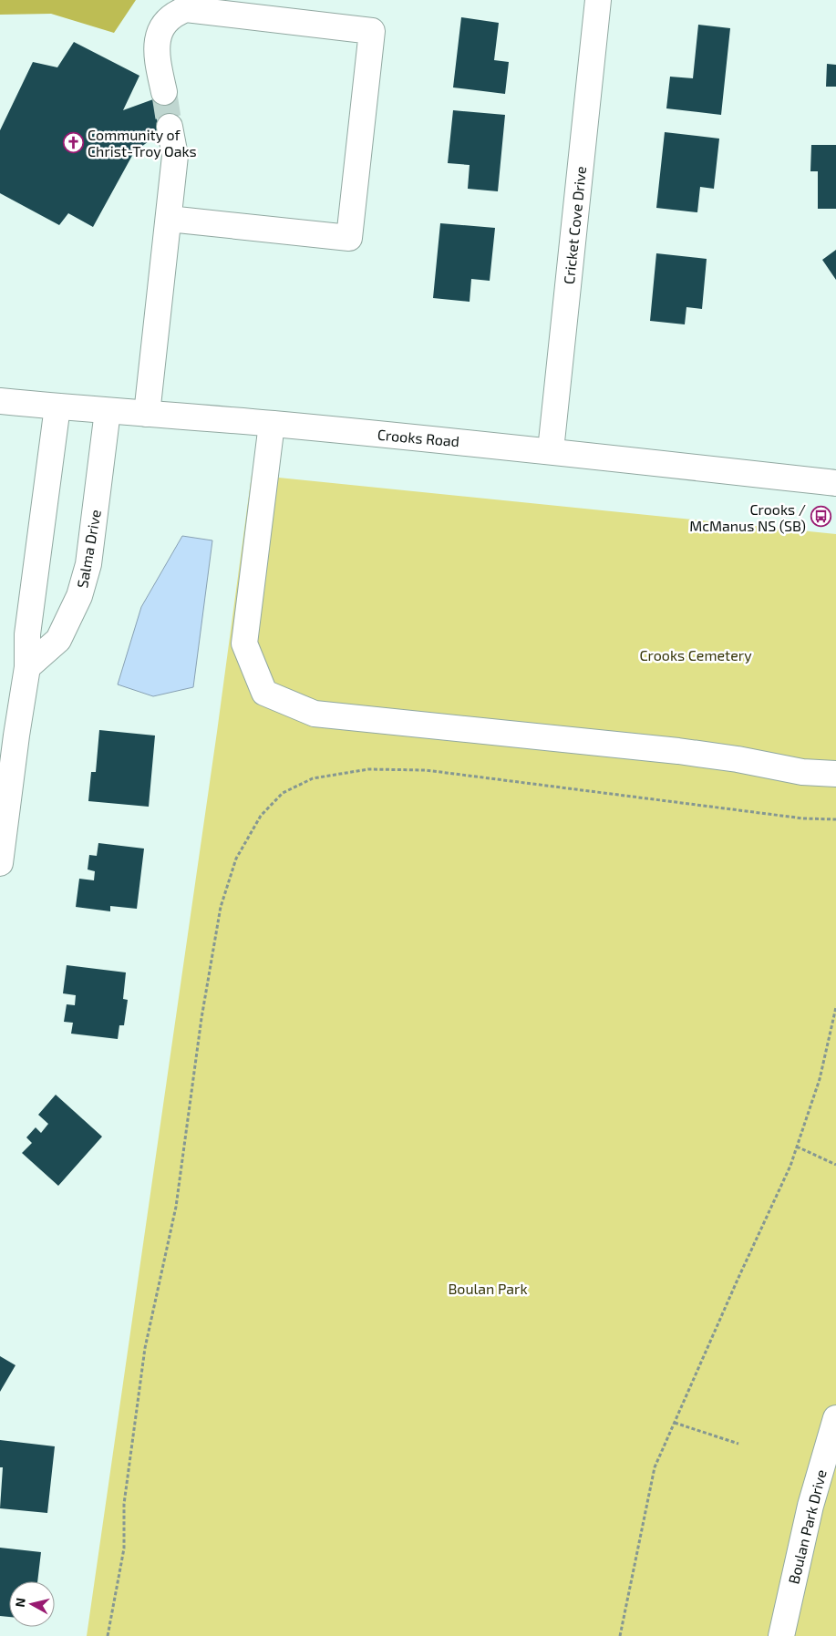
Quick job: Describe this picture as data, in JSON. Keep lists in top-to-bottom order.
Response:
{
  "streets": {
    "street": [
      "Cricket Cove Drive",
      "Crooks Road",
      "Salma Drive",
      "Boulan Park Drive"
    ]
  },
  "crossings": [
    ["Cricket Cove Drive", "Crooks Road"],
    ["Crooks Road", "Salma Drive"]
  ],
  "parks": ["Crooks Cemetery", "Boulan Park"],
  "places": {
    "church": ["Community of Christ-Troy Oaks"],
    "bus stop": ["Crooks / McManus NS (SB)"]
  },
  "north": "left"
}
